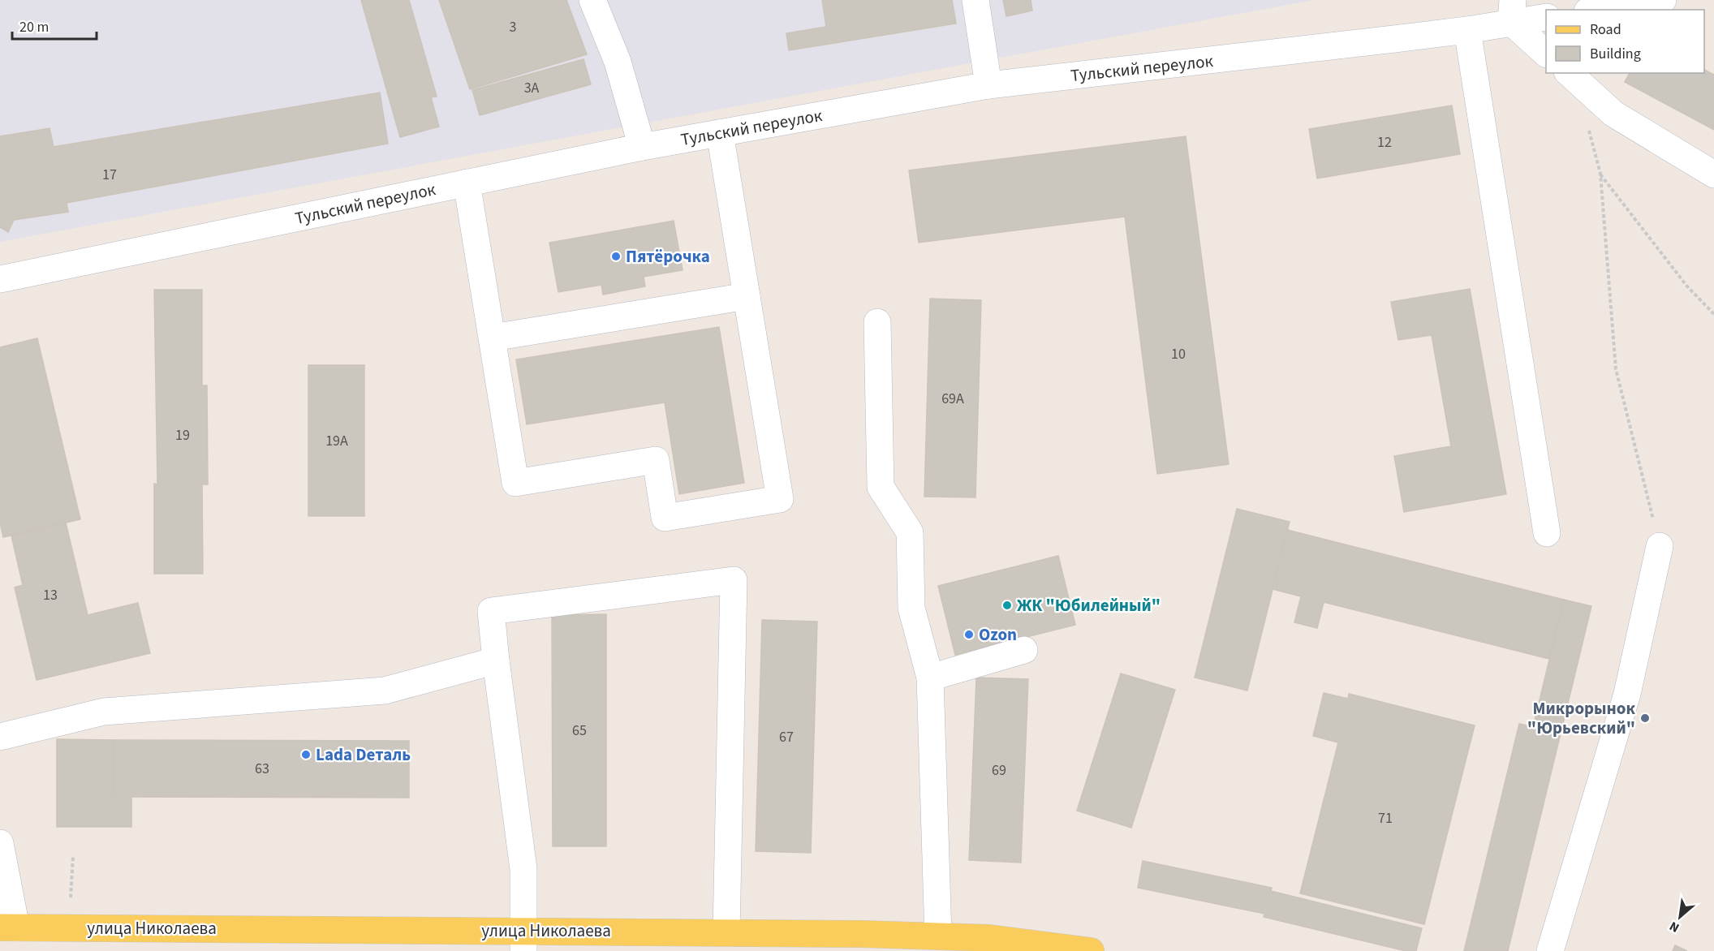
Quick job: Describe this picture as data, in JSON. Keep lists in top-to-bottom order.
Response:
{
  "streets": {
    "main road": ["улица Николаева"],
    "street": ["Тульский переулок"]
  },
  "places": [
    "Пятёрочка",
    "ЖК \"Юбилейный\"",
    "Ozon",
    "Микрорынок \"Юрьевский\"",
    "Lada Dеталь"
  ],
  "house_numbers": [
    "3",
    "3А",
    "12",
    "17",
    "10",
    "69А",
    "19",
    "19А",
    "13",
    "65",
    "67",
    "63",
    "69",
    "71"
  ],
  "legend": ["Road", "Building"],
  "scale_bar": "20 m",
  "north": "bottom left"
}
